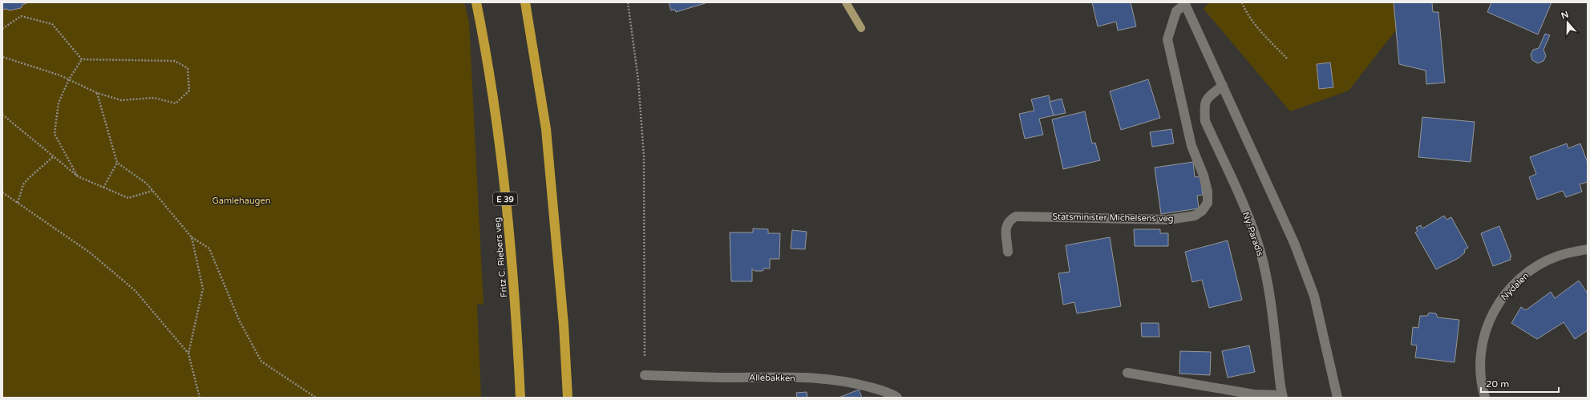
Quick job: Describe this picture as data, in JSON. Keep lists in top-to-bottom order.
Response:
{
  "streets": {
    "highway": ["E 39", "Fritz C. Riebers veg"],
    "street": [
      "Statsminister Michelsens veg",
      "Ny-Paradis",
      "Nydalen",
      "Allébakken"
    ]
  },
  "crossings": [
    ["Statsminister Michelsens veg", "Ny-Paradis"]
  ],
  "parks": ["Gamlehaugen"],
  "scale_bar": "20 m",
  "north": "top"
}
